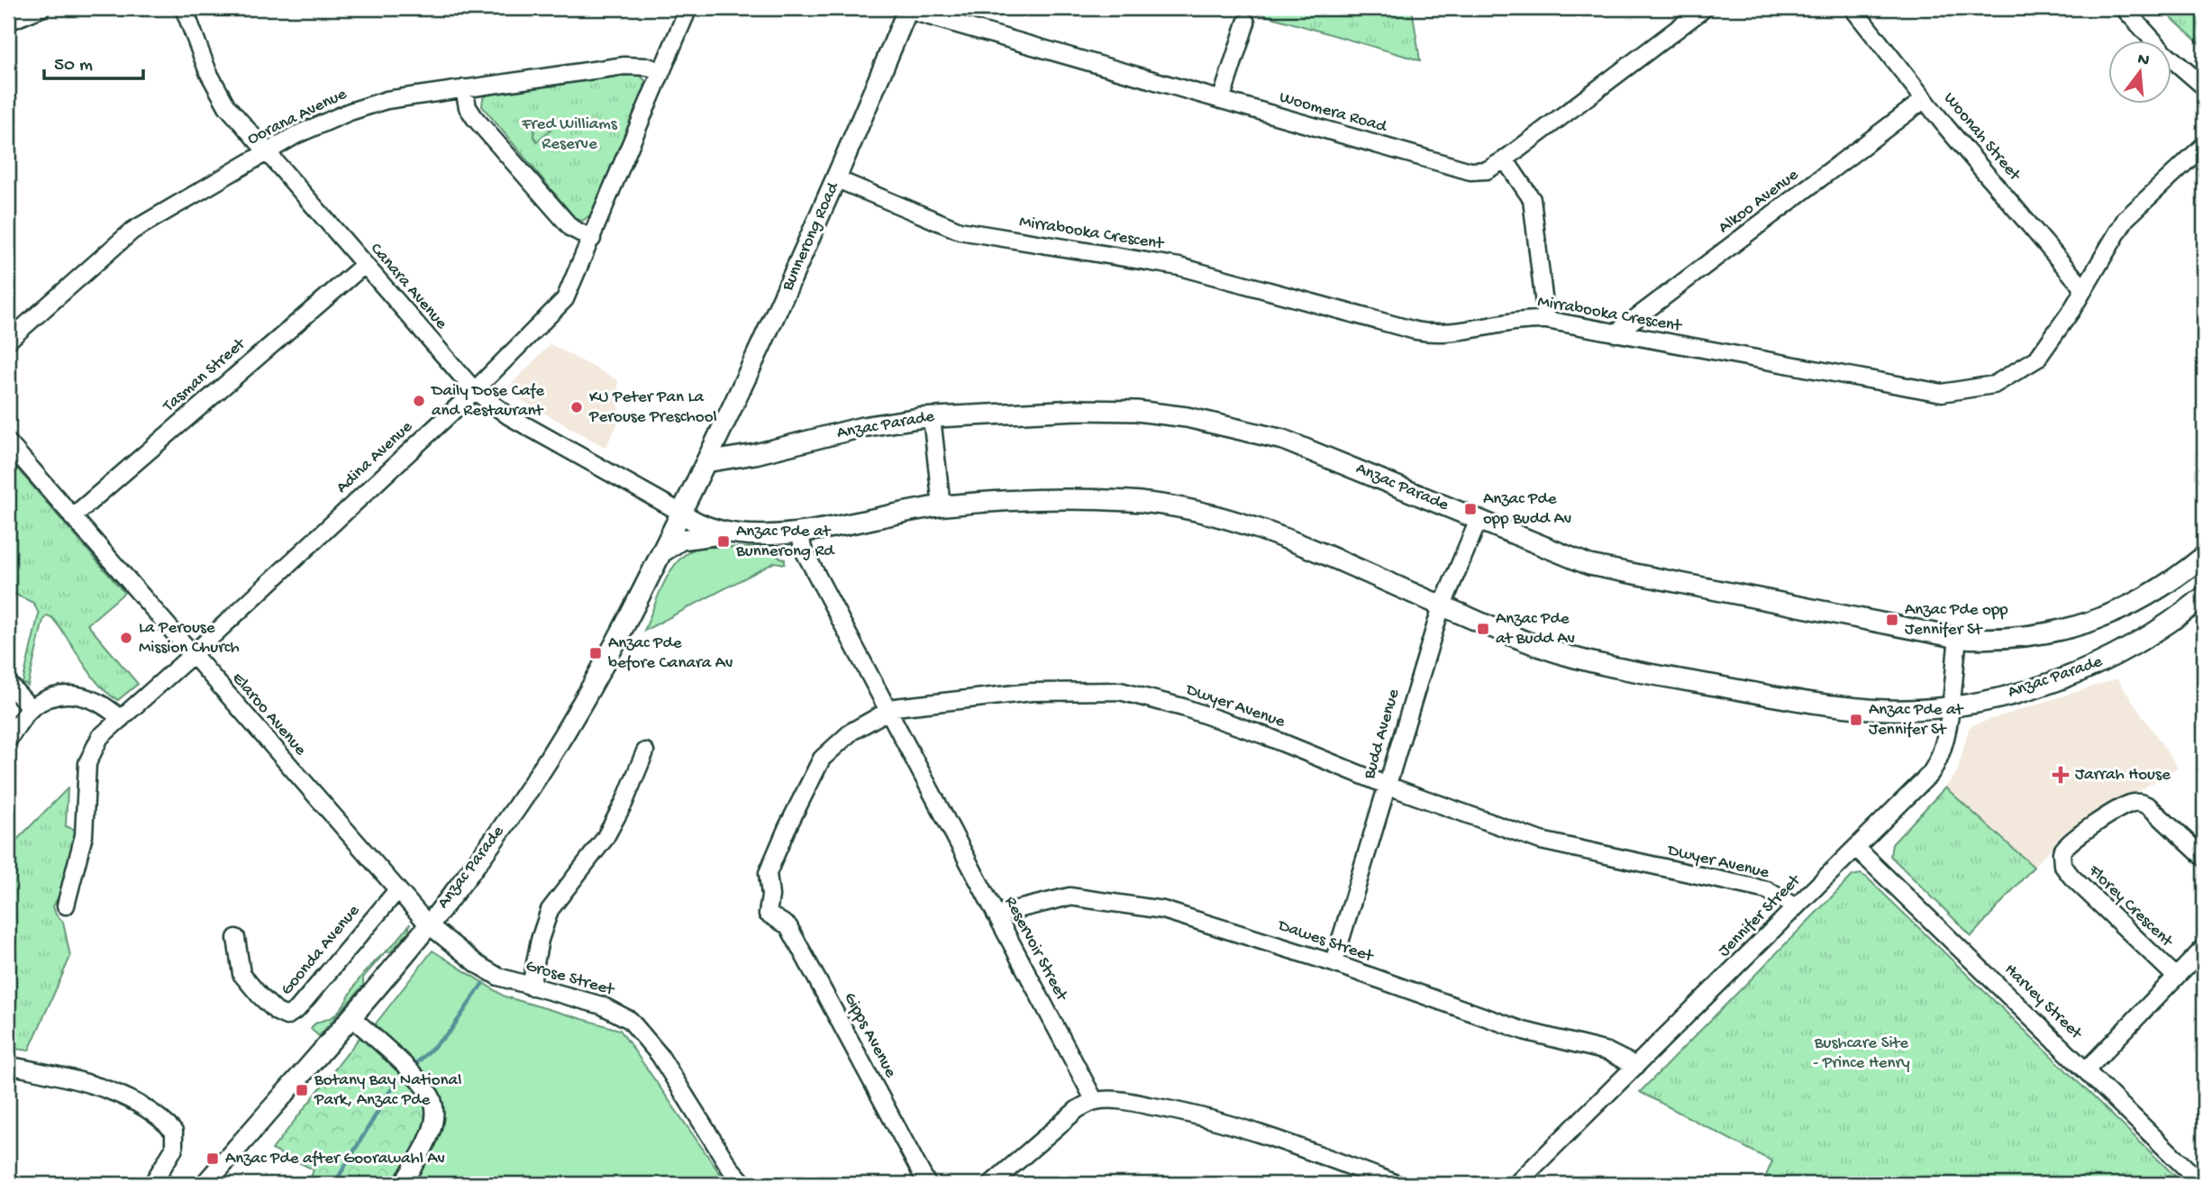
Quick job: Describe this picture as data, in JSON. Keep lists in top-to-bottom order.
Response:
{
  "streets": {
    "main road": ["Bunnerong Road", "Anzac Parade"],
    "street": [
      "Woomera Road",
      "Oorana Avenue",
      "Woonah Street",
      "Alkoo Avenue",
      "Mirrabooka Crescent",
      "Canara Avenue",
      "Tasman Street",
      "Adina Avenue",
      "Dwyer Avenue",
      "Elaroo Avenue",
      "Budd Avenue",
      "Florey Crescent",
      "Jennifer Street",
      "Dawes Street",
      "Reservoir Street",
      "Goonda Avenue",
      "Grose Street",
      "Harvey Street",
      "Gipps Avenue"
    ]
  },
  "crossings": [
    ["Woomera Road", "Bunnerong Road"],
    ["Oorana Avenue", "Canara Avenue"],
    ["Oorana Avenue", "Adina Avenue"],
    ["Woonah Street", "Alkoo Avenue"],
    ["Woonah Street", "Mirrabooka Crescent"],
    ["Alkoo Avenue", "Mirrabooka Crescent"],
    ["Mirrabooka Crescent", "Bunnerong Road"],
    ["Bunnerong Road", "Anzac Parade"],
    ["Canara Avenue", "Tasman Street"],
    ["Canara Avenue", "Anzac Parade"],
    ["Canara Avenue", "Adina Avenue"],
    ["Tasman Street", "Elaroo Avenue"],
    ["Anzac Parade", "Elaroo Avenue"],
    ["Anzac Parade", "Budd Avenue"],
    ["Anzac Parade", "Jennifer Street"],
    ["Anzac Parade", "Reservoir Street"],
    ["Anzac Parade", "Grose Street"],
    ["Adina Avenue", "Elaroo Avenue"],
    ["Dwyer Avenue", "Budd Avenue"],
    ["Dwyer Avenue", "Jennifer Street"],
    ["Dwyer Avenue", "Reservoir Street"],
    ["Dwyer Avenue", "Gipps Avenue"],
    ["Elaroo Avenue", "Goonda Avenue"],
    ["Elaroo Avenue", "Grose Street"],
    ["Budd Avenue", "Dawes Street"],
    ["Jennifer Street", "Dawes Street"],
    ["Jennifer Street", "Harvey Street"],
    ["Dawes Street", "Reservoir Street"]
  ],
  "parks": ["Fred Williams Reserve", "Bushcare Site - Prince Henry"],
  "places": {
    "other": ["Daily Dose Cafe and Restaurant", "KU Peter Pan La Perouse Preschool", "La Perouse Mission Church"],
    "transit": [
      "Anzac Pde opp Budd Av",
      "Anzac Pde at Bunnerong Rd",
      "Anzac Pde opp Jennifer St",
      "Anzac Pde at Budd Av",
      "Anzac Pde before Canara Av",
      "Anzac Pde at Jennifer St",
      "Botany Bay National Park, Anzac Pde",
      "Anzac Pde after Goorawahl Av"
    ],
    "health": ["Jarrah House"]
  },
  "scale_bar": "50 m",
  "north": "top"
}
